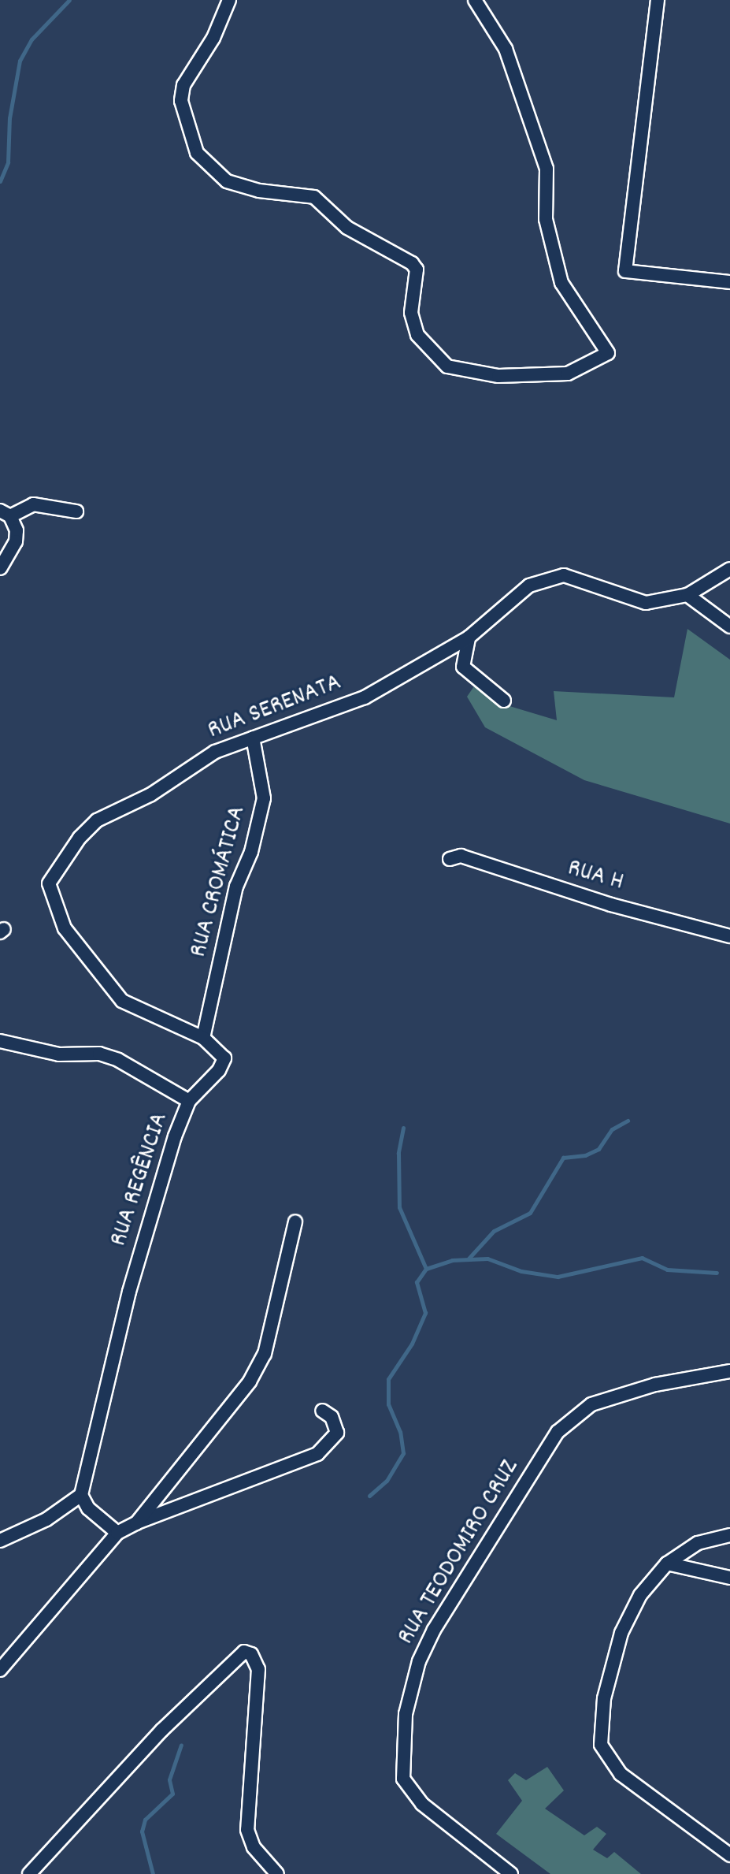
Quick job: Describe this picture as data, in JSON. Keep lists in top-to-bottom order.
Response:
{
  "streets": {
    "street": [
      "RUA SERENATA",
      "RUA H",
      "RUA CROMÁTICA",
      "RUA REGÊNCIA",
      "RUA TEODOMIRO CRUZ"
    ]
  },
  "crossings": [
    ["RUA SERENATA", "RUA CROMÁTICA"],
    ["RUA SERENATA", "RUA REGÊNCIA"],
    ["RUA CROMÁTICA", "RUA REGÊNCIA"]
  ]
}
